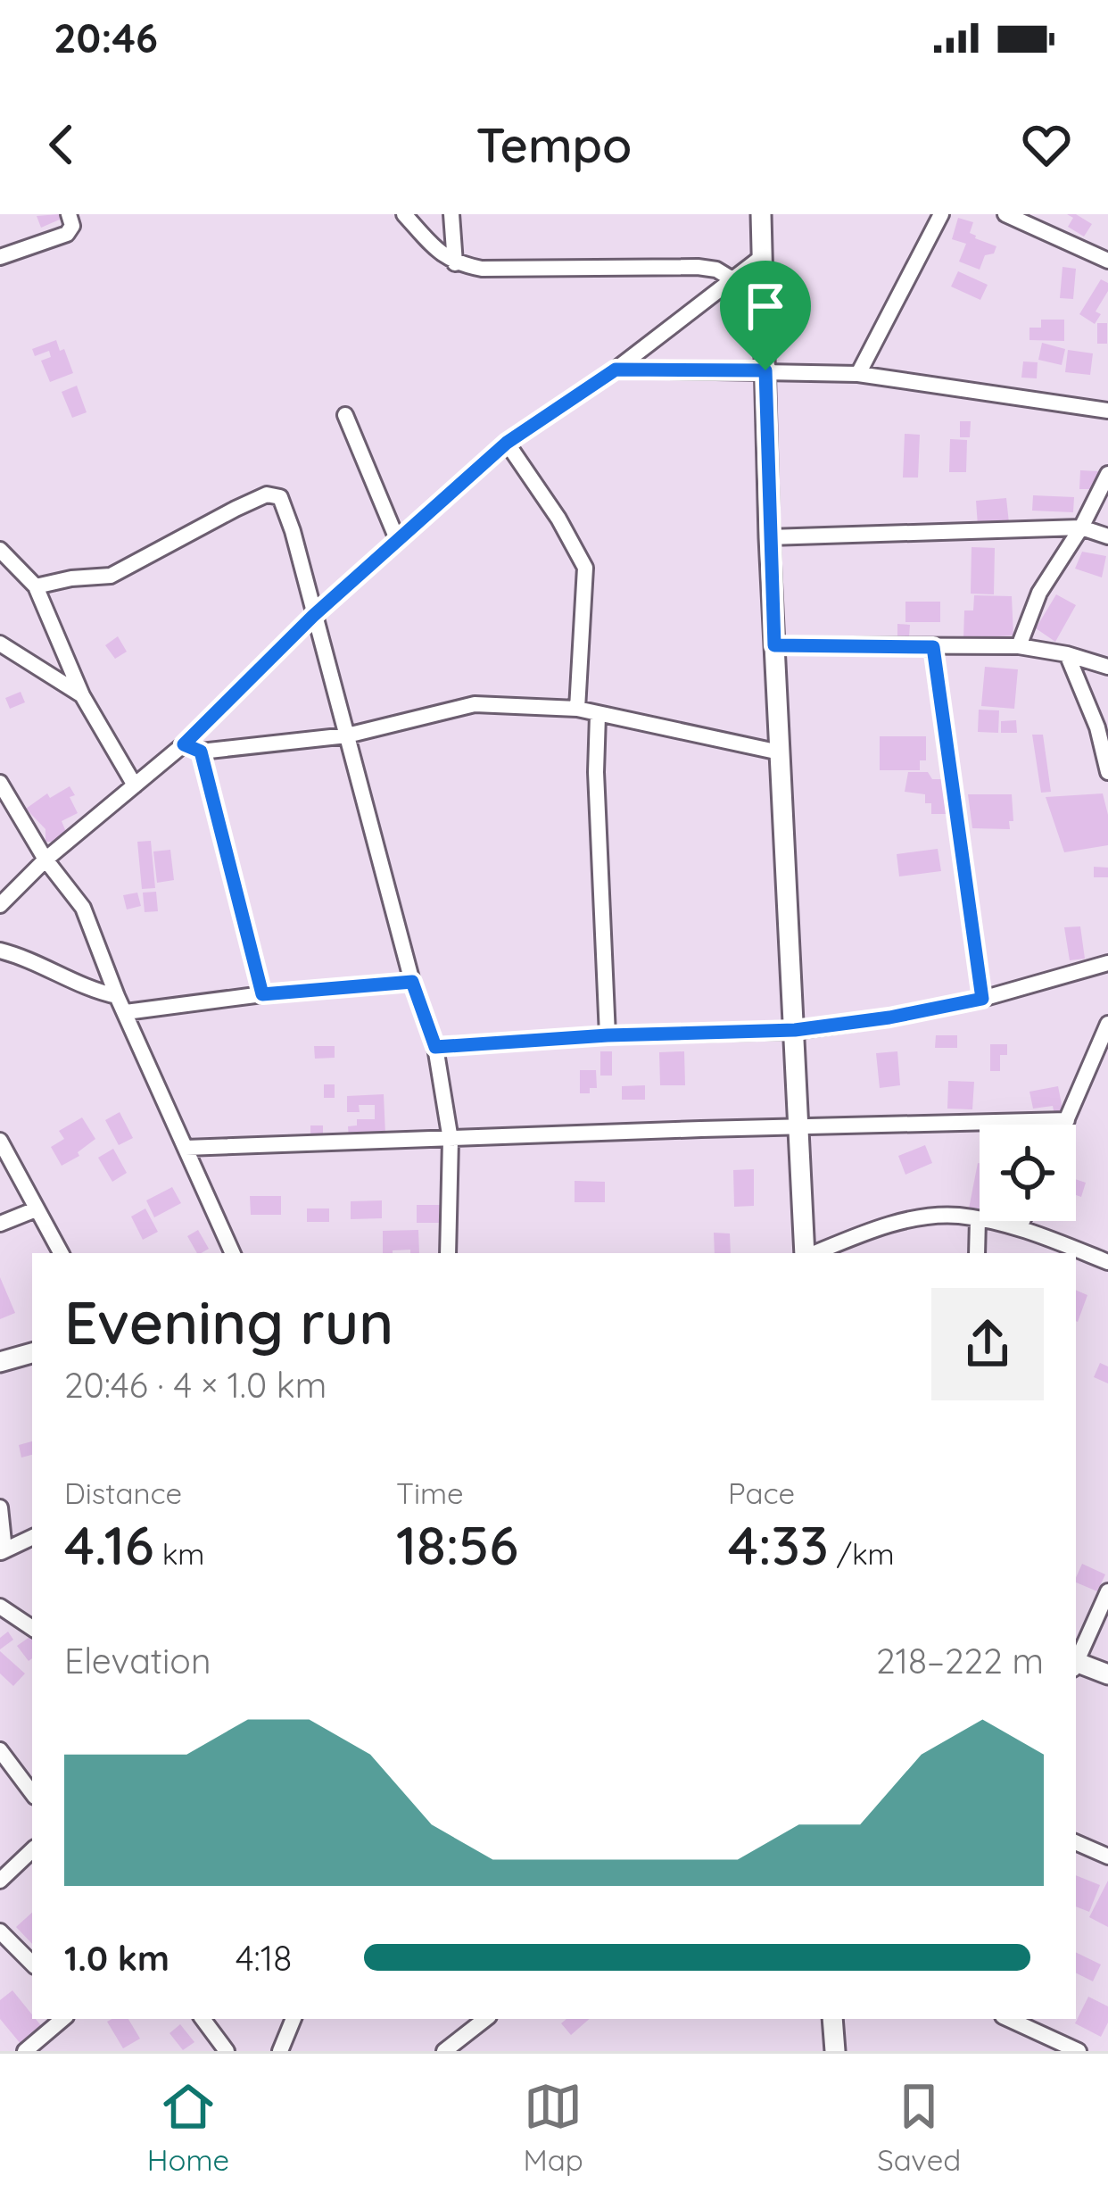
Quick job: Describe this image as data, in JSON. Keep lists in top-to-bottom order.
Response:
{
  "page": {
    "status": "20:46",
    "header": "Tempo",
    "heading": ["Evening run", "20:46 · 4 × 1.0 km"],
    "stats": [
      ["Distance", "4.16 km"],
      ["Time", "18:56"],
      ["Pace", "4:33 /km"]
    ],
    "chart": ["Elevation", "218–222 m"],
    "list": [
      {
        "name": "1.0 km",
        "note": "4:18"
      }
    ],
    "tabs": ["Home", "Map", "Saved"]
  }
}
